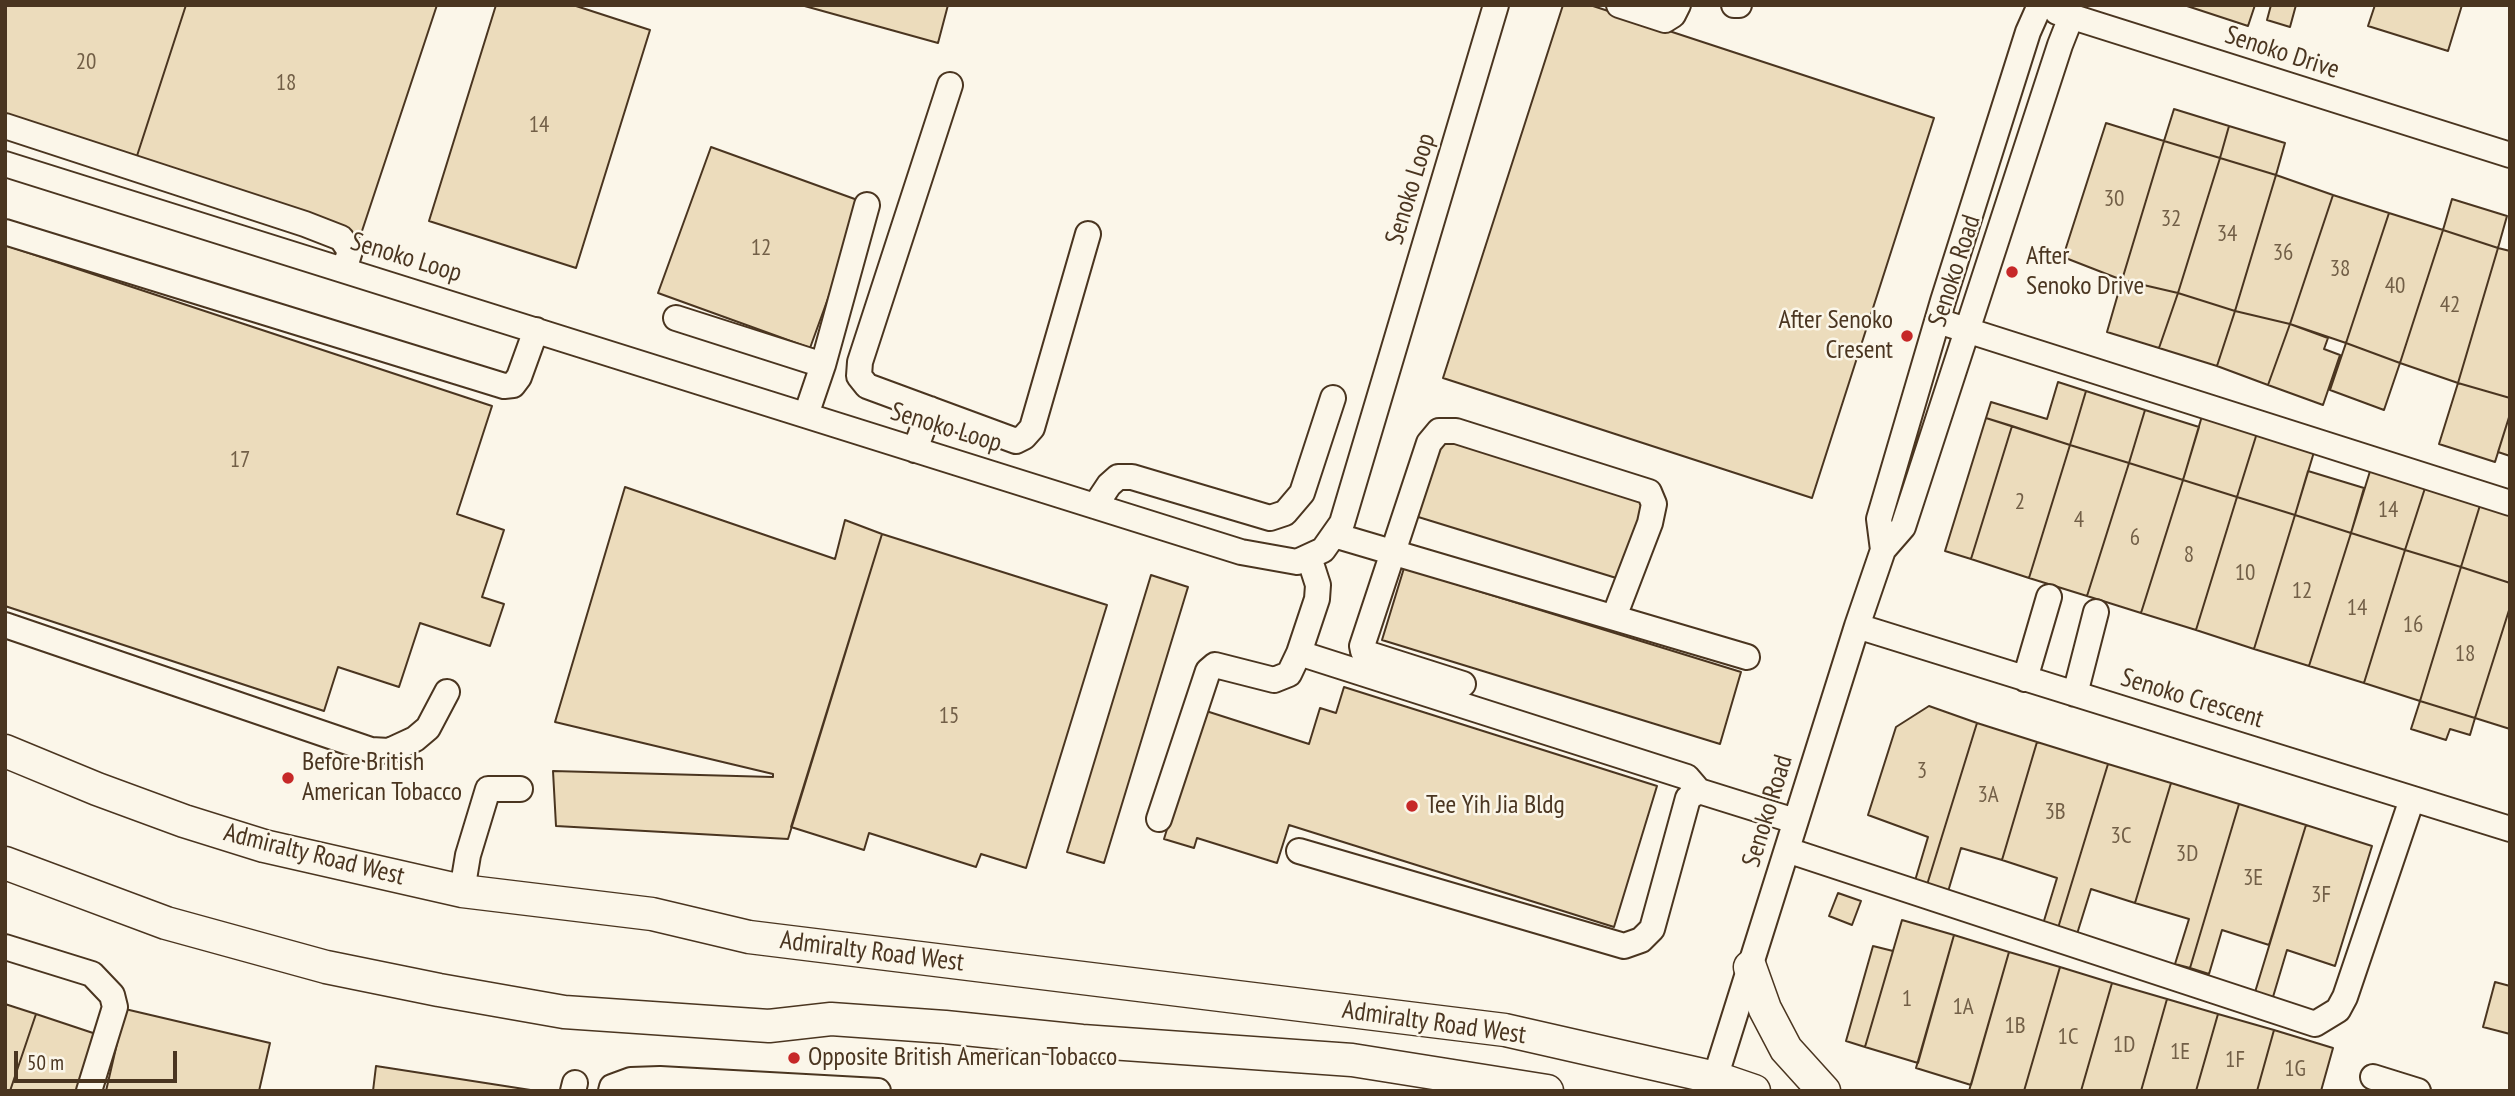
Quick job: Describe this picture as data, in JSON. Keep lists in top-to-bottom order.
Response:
{
  "streets": {
    "main road": ["Admiralty Road West"],
    "street": [
      "Senoko Drive",
      "Senoko Loop",
      "Senoko Road",
      "Senoko Crescent"
    ]
  },
  "crossings": [
    ["Senoko Drive", "Senoko Road"],
    ["Senoko Road", "Senoko Crescent"],
    ["Senoko Road", "Admiralty Road West"]
  ],
  "places": [
    "After Senoko Drive",
    "After Senoko Cresent",
    "Before British American Tobacco",
    "Tee Yih Jia Bldg",
    "Opposite British American Tobacco"
  ],
  "house_numbers": [
    "20",
    "18",
    "14",
    "30",
    "32",
    "34",
    "12",
    "36",
    "38",
    "40",
    "42",
    "17",
    "2",
    "14",
    "4",
    "6",
    "8",
    "10",
    "12",
    "14",
    "16",
    "18",
    "15",
    "3",
    "3A",
    "3B",
    "3C",
    "3D",
    "3E",
    "3F",
    "1",
    "1A",
    "1B",
    "1C",
    "1D",
    "1E",
    "1F",
    "1G"
  ],
  "scale_bar": "50 m"
}
